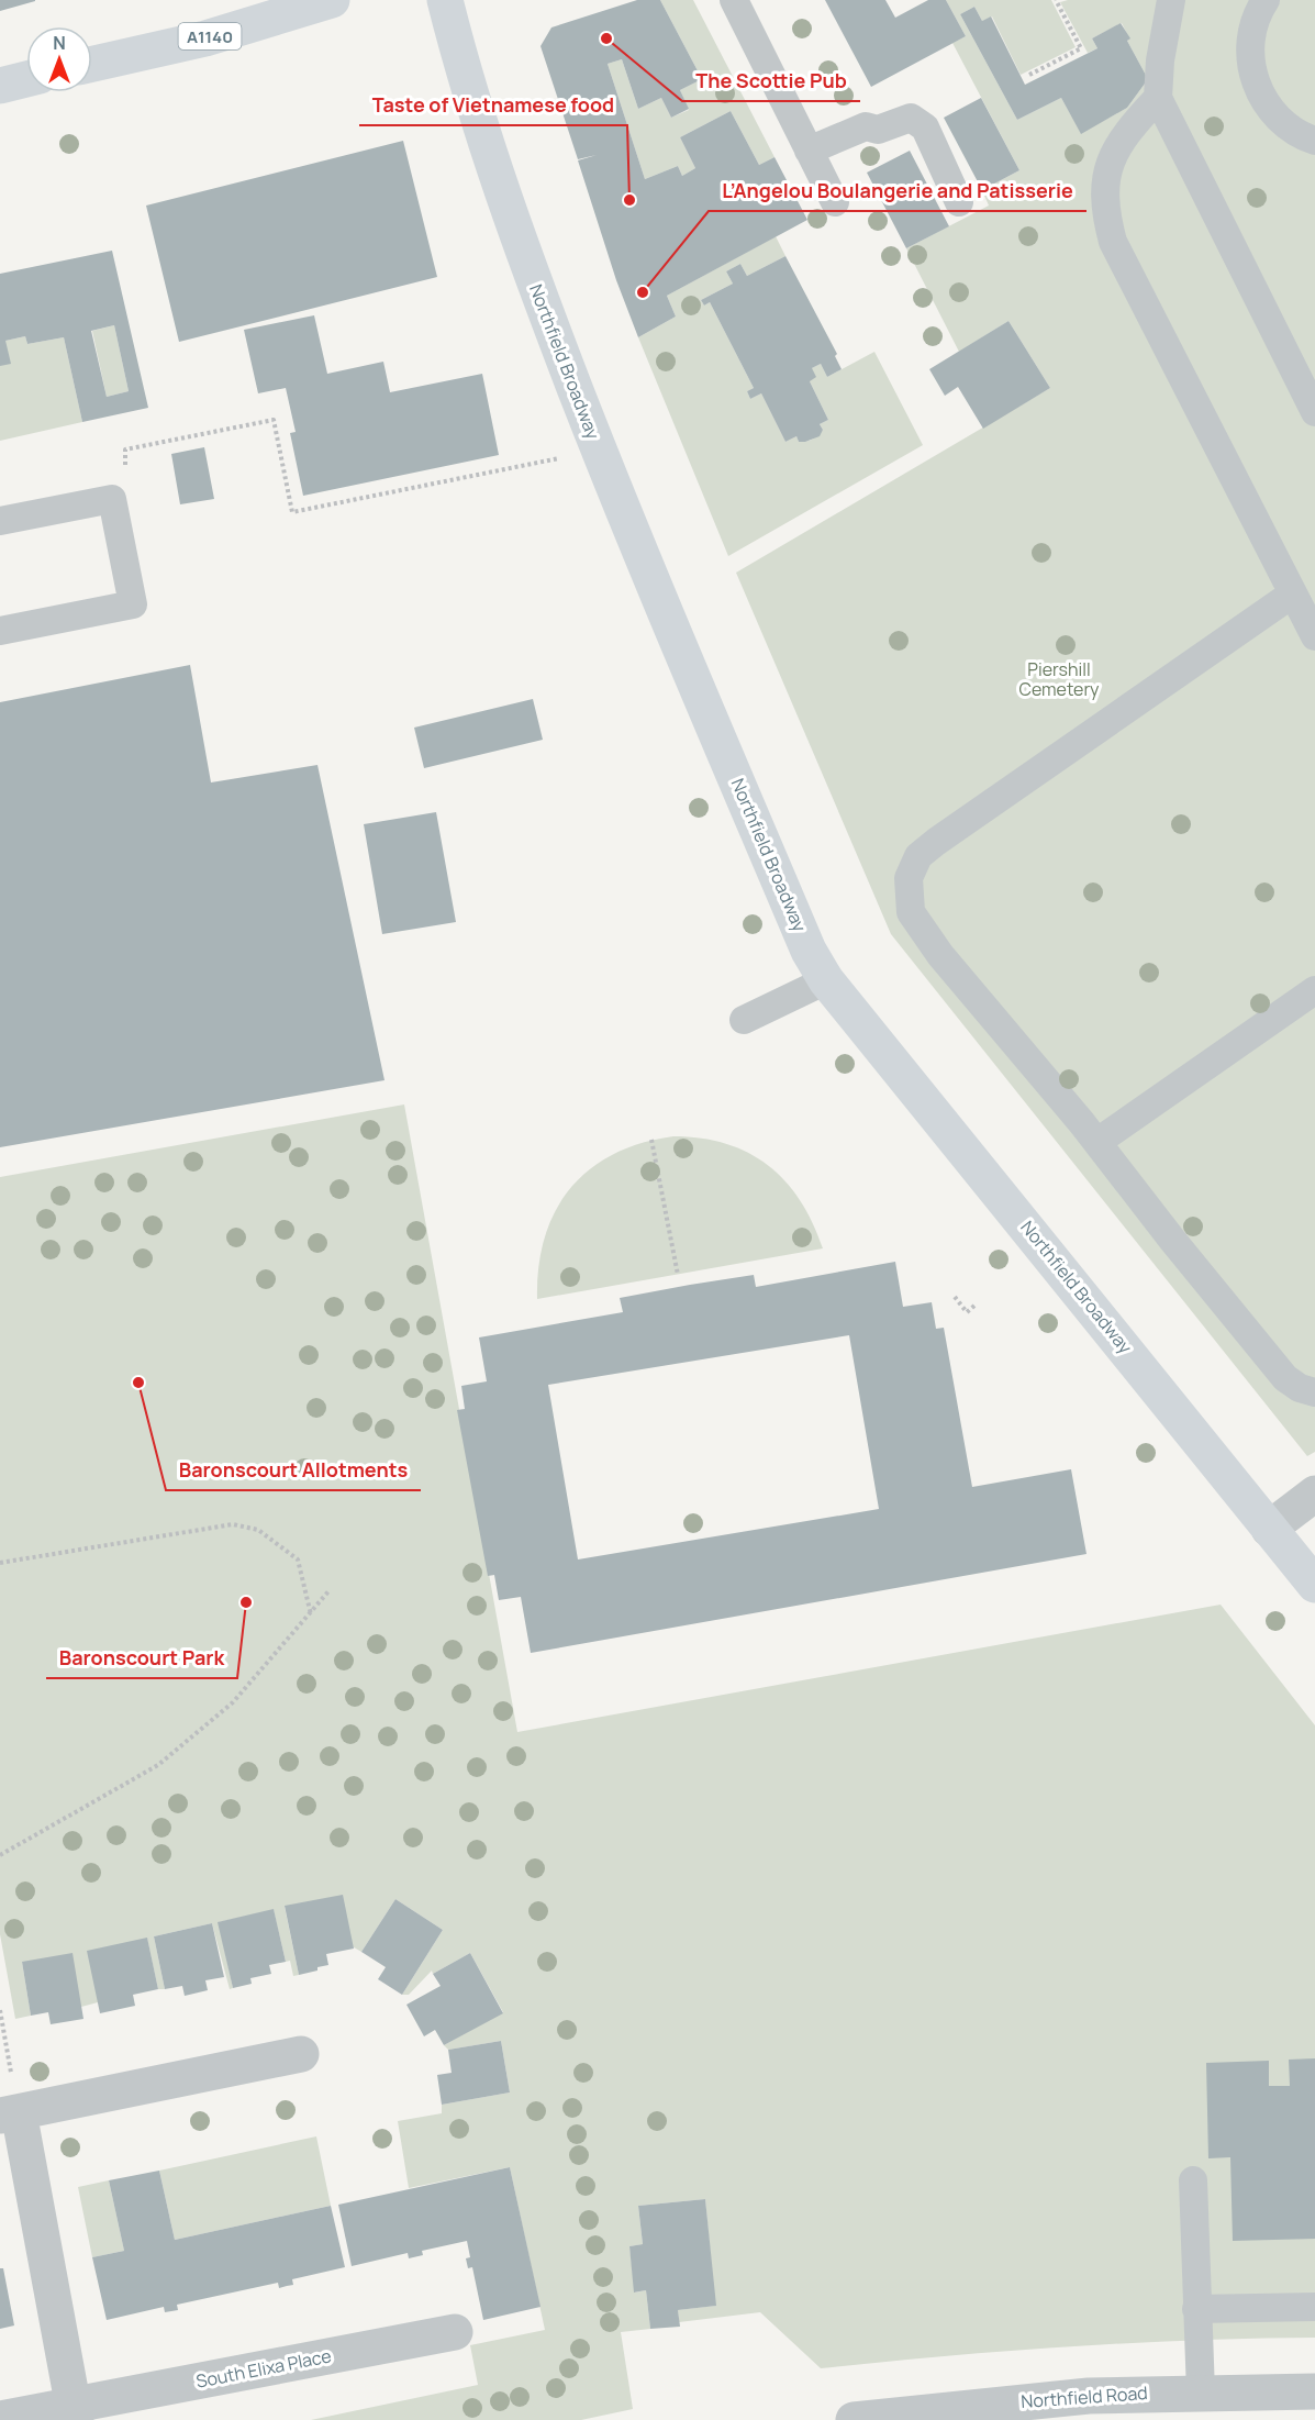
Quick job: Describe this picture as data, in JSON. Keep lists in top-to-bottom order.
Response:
{
  "streets": {
    "street": [
      "A1140",
      "Northfield Broadway",
      "South Elixa Place",
      "Northfield Road"
    ]
  },
  "parks": ["Piershill Cemetery"],
  "places": [
    "The Scottie Pub",
    "Taste of Vietnamese food",
    "L’Angelou Boulangerie and Patisserie",
    "Baronscourt Allotments",
    "Baronscourt Park"
  ],
  "north": "top"
}
